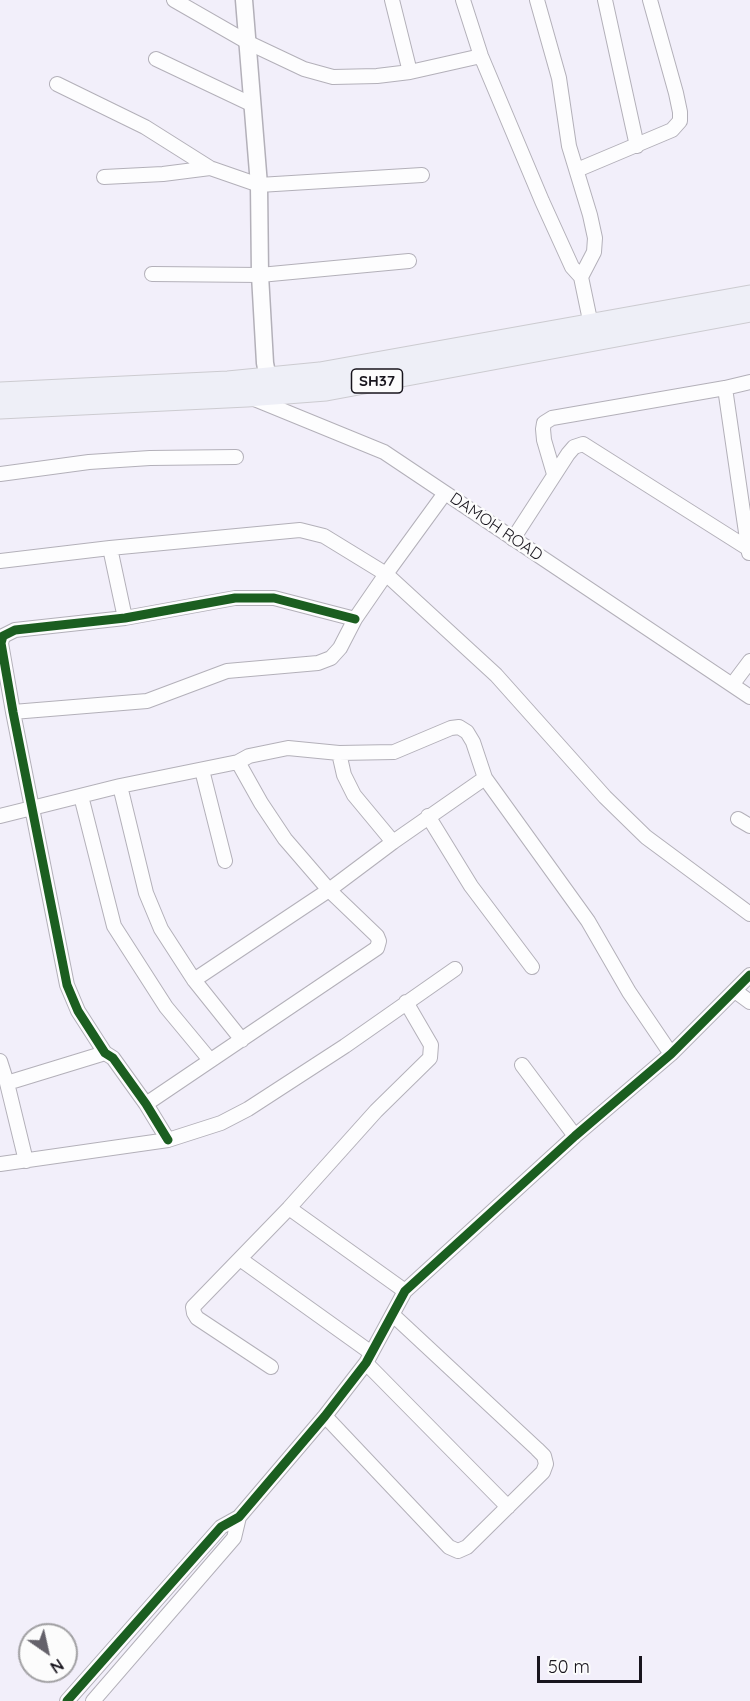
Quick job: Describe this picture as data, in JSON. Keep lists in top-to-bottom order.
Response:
{
  "streets": {
    "main road": ["SH37"],
    "street": ["DAMOH ROAD"]
  },
  "crossings": [
    ["SH37", "DAMOH ROAD"]
  ],
  "scale_bar": "50 m",
  "north": "bottom right"
}
